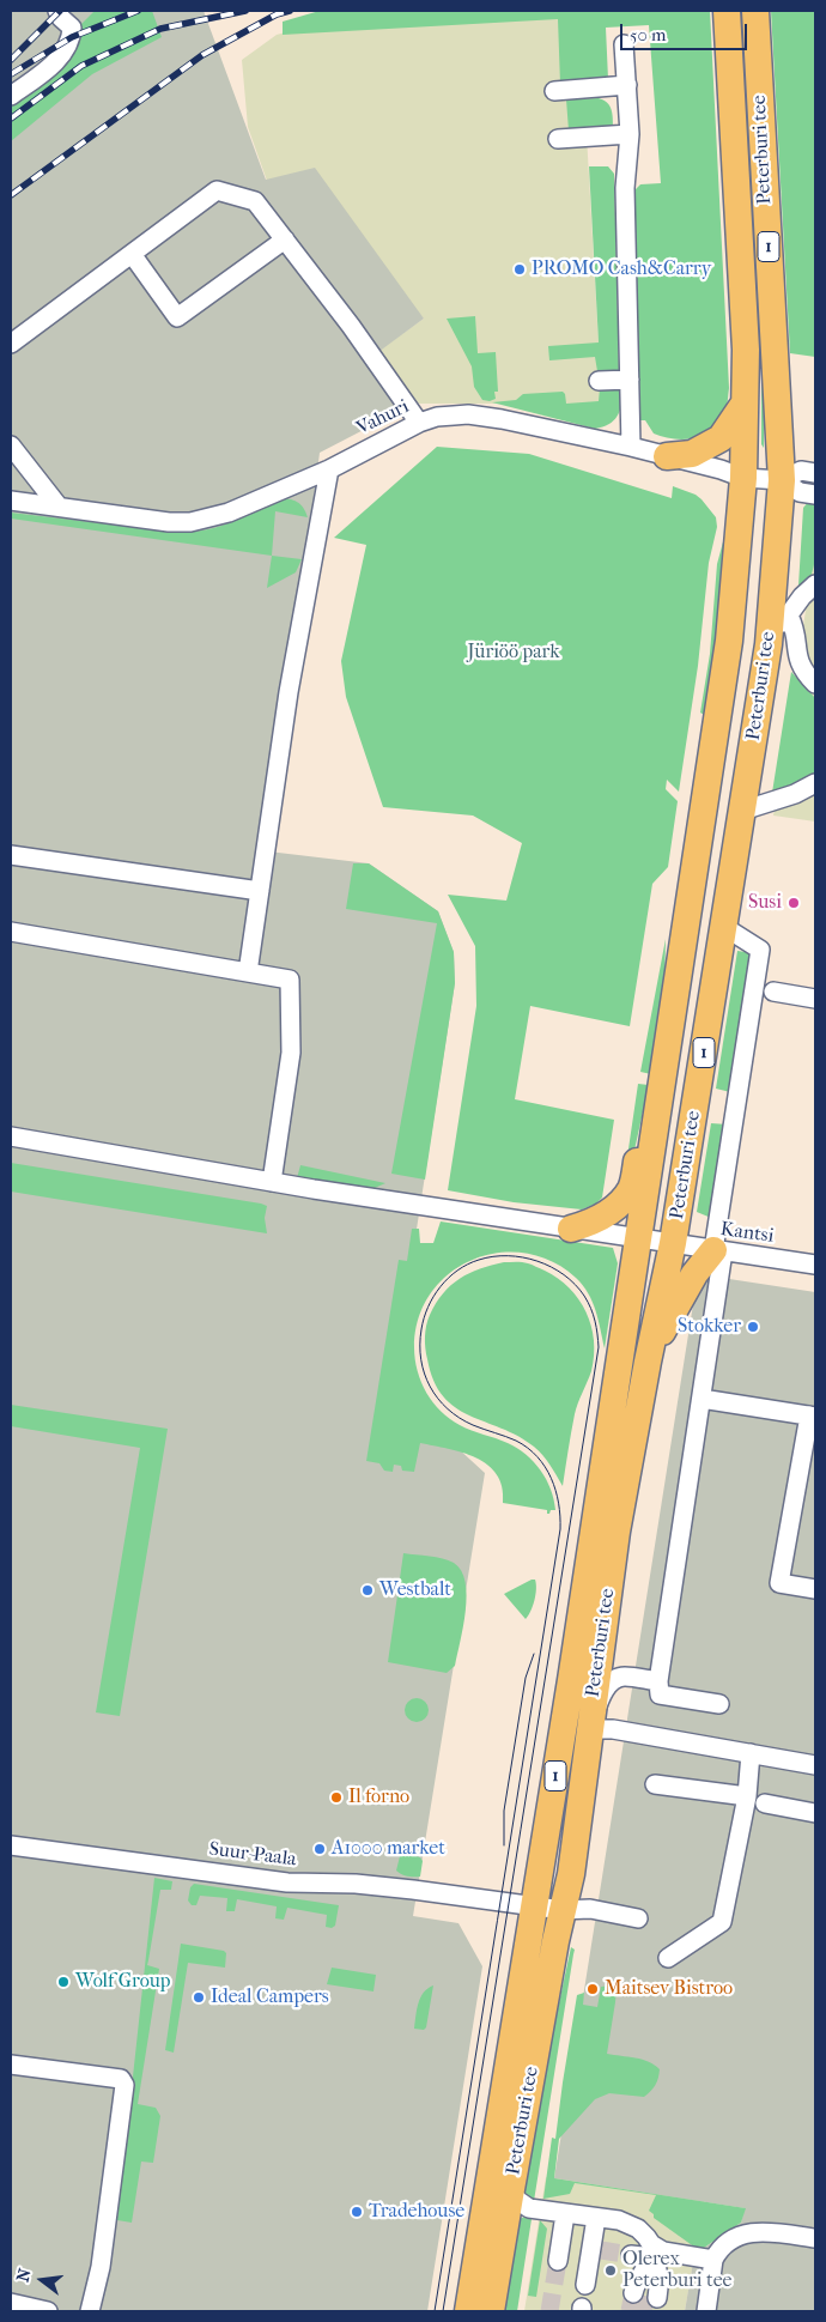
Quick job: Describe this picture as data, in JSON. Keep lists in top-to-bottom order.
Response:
{
  "streets": {
    "highway": ["Peterburi tee", "1"],
    "street": ["Vahuri", "Kantsi", "Suur-Paala"]
  },
  "crossings": [
    ["Peterburi tee", "Vahuri"],
    ["Peterburi tee", "Kantsi"],
    ["Peterburi tee", "Suur-Paala"]
  ],
  "parks": ["Jüriöö park"],
  "places": [
    "PROMO Cash&Carry",
    "Susi",
    "Stokker",
    "Westbalt",
    "Il forno",
    "A1000 market",
    "Wolf Group",
    "Maitsev Bistroo",
    "Ideal Campers",
    "Tradehouse",
    "Olerex Peterburi tee"
  ],
  "scale_bar": "50 m",
  "north": "left"
}
